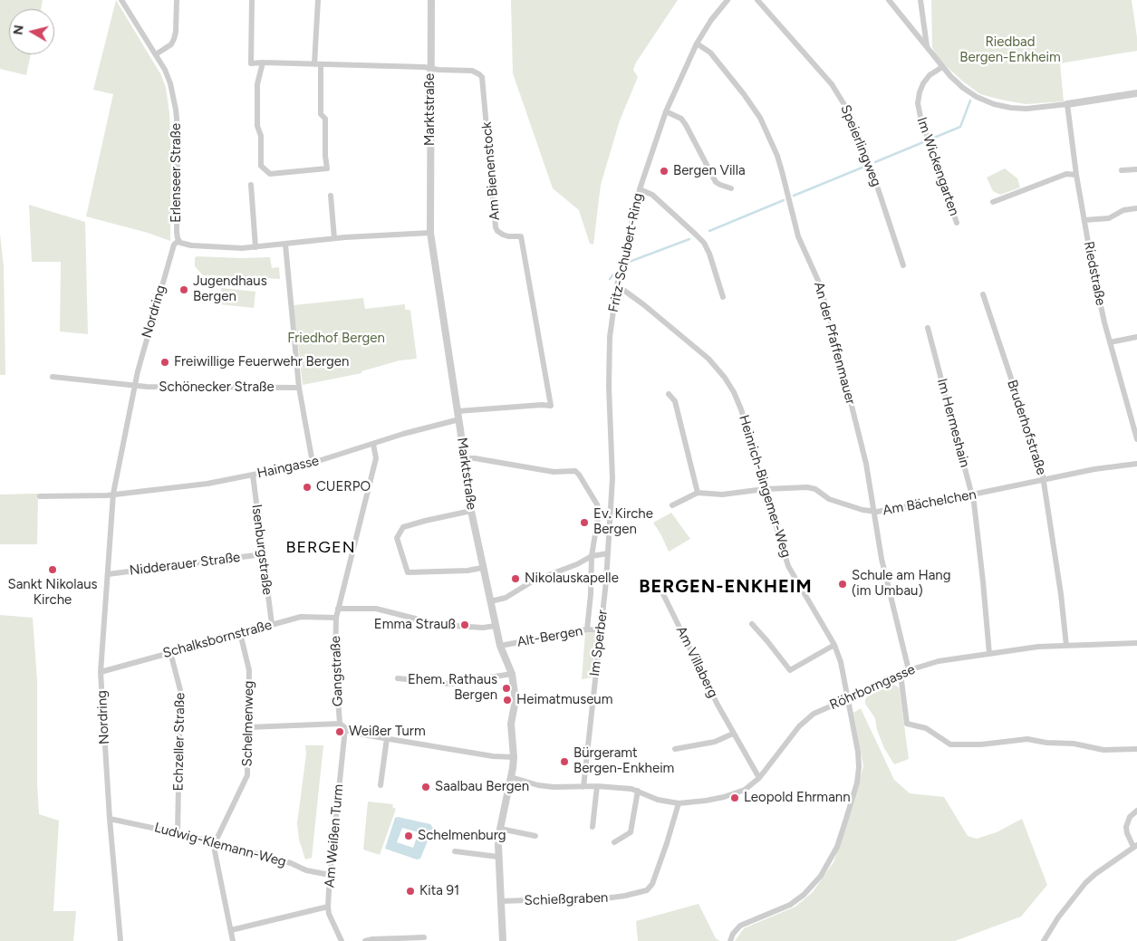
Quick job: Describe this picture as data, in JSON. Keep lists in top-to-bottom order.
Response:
{
  "streets": {
    "street": [
      "Marktstraße",
      "Speierlingweg",
      "Im Wickengarten",
      "Am Bienenstock",
      "Erlenseer Straße",
      "Fritz-Schubert-Ring",
      "Riedstraße",
      "Nordring",
      "An der Pfaffenmauer",
      "Schönecker Straße",
      "Im Hermeshain",
      "Bruderhofstraße",
      "Haingasse",
      "Heinrich-Bingemer-Weg",
      "Am Bächelchen",
      "Isenburgstraße",
      "Nidderauer Straße",
      "Alt-Bergen",
      "Schalksbornstraße",
      "Im Sperber",
      "Am Villaberg",
      "Gangstraße",
      "Röhrborngasse",
      "Schelmenweg",
      "Echzeller Straße",
      "Am Weißen Turm",
      "Ludwig-Klemann-Weg",
      "Schießgraben"
    ]
  },
  "crossings": [
    ["Marktstraße", "Am Bienenstock"],
    ["Marktstraße", "Erlenseer Straße"],
    ["Marktstraße", "Haingasse"],
    ["Marktstraße", "Alt-Bergen"],
    ["Marktstraße", "Im Sperber"],
    ["Marktstraße", "Gangstraße"],
    ["Marktstraße", "Röhrborngasse"],
    ["Marktstraße", "Schießgraben"],
    ["Erlenseer Straße", "Nordring"],
    ["Fritz-Schubert-Ring", "An der Pfaffenmauer"],
    ["Fritz-Schubert-Ring", "Heinrich-Bingemer-Weg"],
    ["Fritz-Schubert-Ring", "Im Sperber"],
    ["Nordring", "Schönecker Straße"],
    ["Nordring", "Haingasse"],
    ["Nordring", "Nidderauer Straße"],
    ["Nordring", "Schalksbornstraße"],
    ["Nordring", "Ludwig-Klemann-Weg"],
    ["An der Pfaffenmauer", "Am Bächelchen"],
    ["An der Pfaffenmauer", "Röhrborngasse"],
    ["Im Hermeshain", "Am Bächelchen"],
    ["Im Hermeshain", "Röhrborngasse"],
    ["Bruderhofstraße", "Am Bächelchen"],
    ["Bruderhofstraße", "Röhrborngasse"],
    ["Haingasse", "Isenburgstraße"],
    ["Haingasse", "Gangstraße"],
    ["Heinrich-Bingemer-Weg", "Am Bächelchen"],
    ["Heinrich-Bingemer-Weg", "Röhrborngasse"],
    ["Isenburgstraße", "Nidderauer Straße"],
    ["Isenburgstraße", "Schalksbornstraße"],
    ["Alt-Bergen", "Im Sperber"],
    ["Schalksbornstraße", "Gangstraße"],
    ["Schalksbornstraße", "Schelmenweg"],
    ["Schalksbornstraße", "Echzeller Straße"],
    ["Im Sperber", "Röhrborngasse"],
    ["Am Villaberg", "Röhrborngasse"],
    ["Gangstraße", "Am Weißen Turm"],
    ["Röhrborngasse", "Schießgraben"],
    ["Schelmenweg", "Ludwig-Klemann-Weg"],
    ["Echzeller Straße", "Ludwig-Klemann-Weg"],
    ["Am Weißen Turm", "Ludwig-Klemann-Weg"]
  ],
  "districts": ["BERGEN", "BERGEN-ENKHEIM"],
  "parks": ["Riedbad Bergen-Enkheim", "Friedhof Bergen"],
  "places": [
    "Bergen Villa",
    "Jugendhaus Bergen",
    "Freiwillige Feuerwehr Bergen",
    "CUERPO",
    "Ev. Kirche Bergen",
    "Sankt Nikolaus Kirche",
    "Nikolauskapelle",
    "Schule am Hang (im Umbau)",
    "Emma Strauß",
    "Ehem. Rathaus Bergen",
    "Heimatmuseum",
    "Weißer Turm",
    "Bürgeramt Bergen-Enkheim",
    "Saalbau Bergen",
    "Leopold Ehrmann",
    "Schelmenburg",
    "Kita 91"
  ],
  "north": "left"
}
